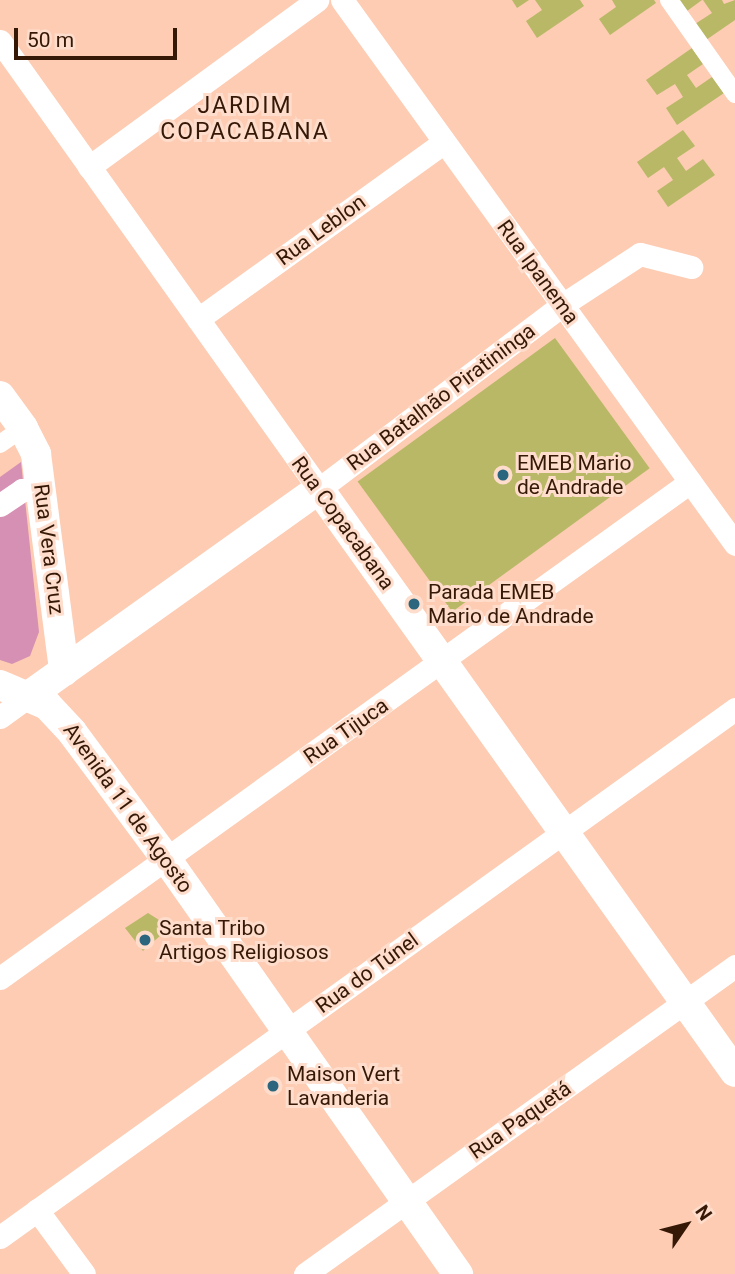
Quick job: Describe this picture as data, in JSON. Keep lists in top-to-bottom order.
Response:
{
  "streets": {
    "street": [
      "Rua Leblon",
      "Rua Ipanema",
      "Rua Batalhão Piratininga",
      "Rua Copacabana",
      "Rua Vera Cruz",
      "Rua Tijuca",
      "Avenida 11 de Agosto",
      "Rua do Túnel",
      "Rua Paquetá"
    ]
  },
  "crossings": [
    ["Rua Leblon", "Rua Ipanema"],
    ["Rua Leblon", "Rua Copacabana"],
    ["Rua Ipanema", "Rua Batalhão Piratininga"],
    ["Rua Ipanema", "Rua Tijuca"],
    ["Rua Batalhão Piratininga", "Rua Copacabana"],
    ["Rua Batalhão Piratininga", "Rua Vera Cruz"],
    ["Rua Copacabana", "Rua Tijuca"],
    ["Rua Copacabana", "Rua do Túnel"],
    ["Rua Copacabana", "Rua Paquetá"],
    ["Rua Tijuca", "Avenida 11 de Agosto"],
    ["Avenida 11 de Agosto", "Rua do Túnel"],
    ["Avenida 11 de Agosto", "Rua Paquetá"]
  ],
  "districts": ["JARDIM COPACABANA"],
  "places": [
    "EMEB Mario de Andrade",
    "Parada EMEB Mario de Andrade",
    "Santa Tribo Artigos Religiosos",
    "Maison Vert Lavanderia"
  ],
  "scale_bar": "50 m",
  "north": "top right"
}
